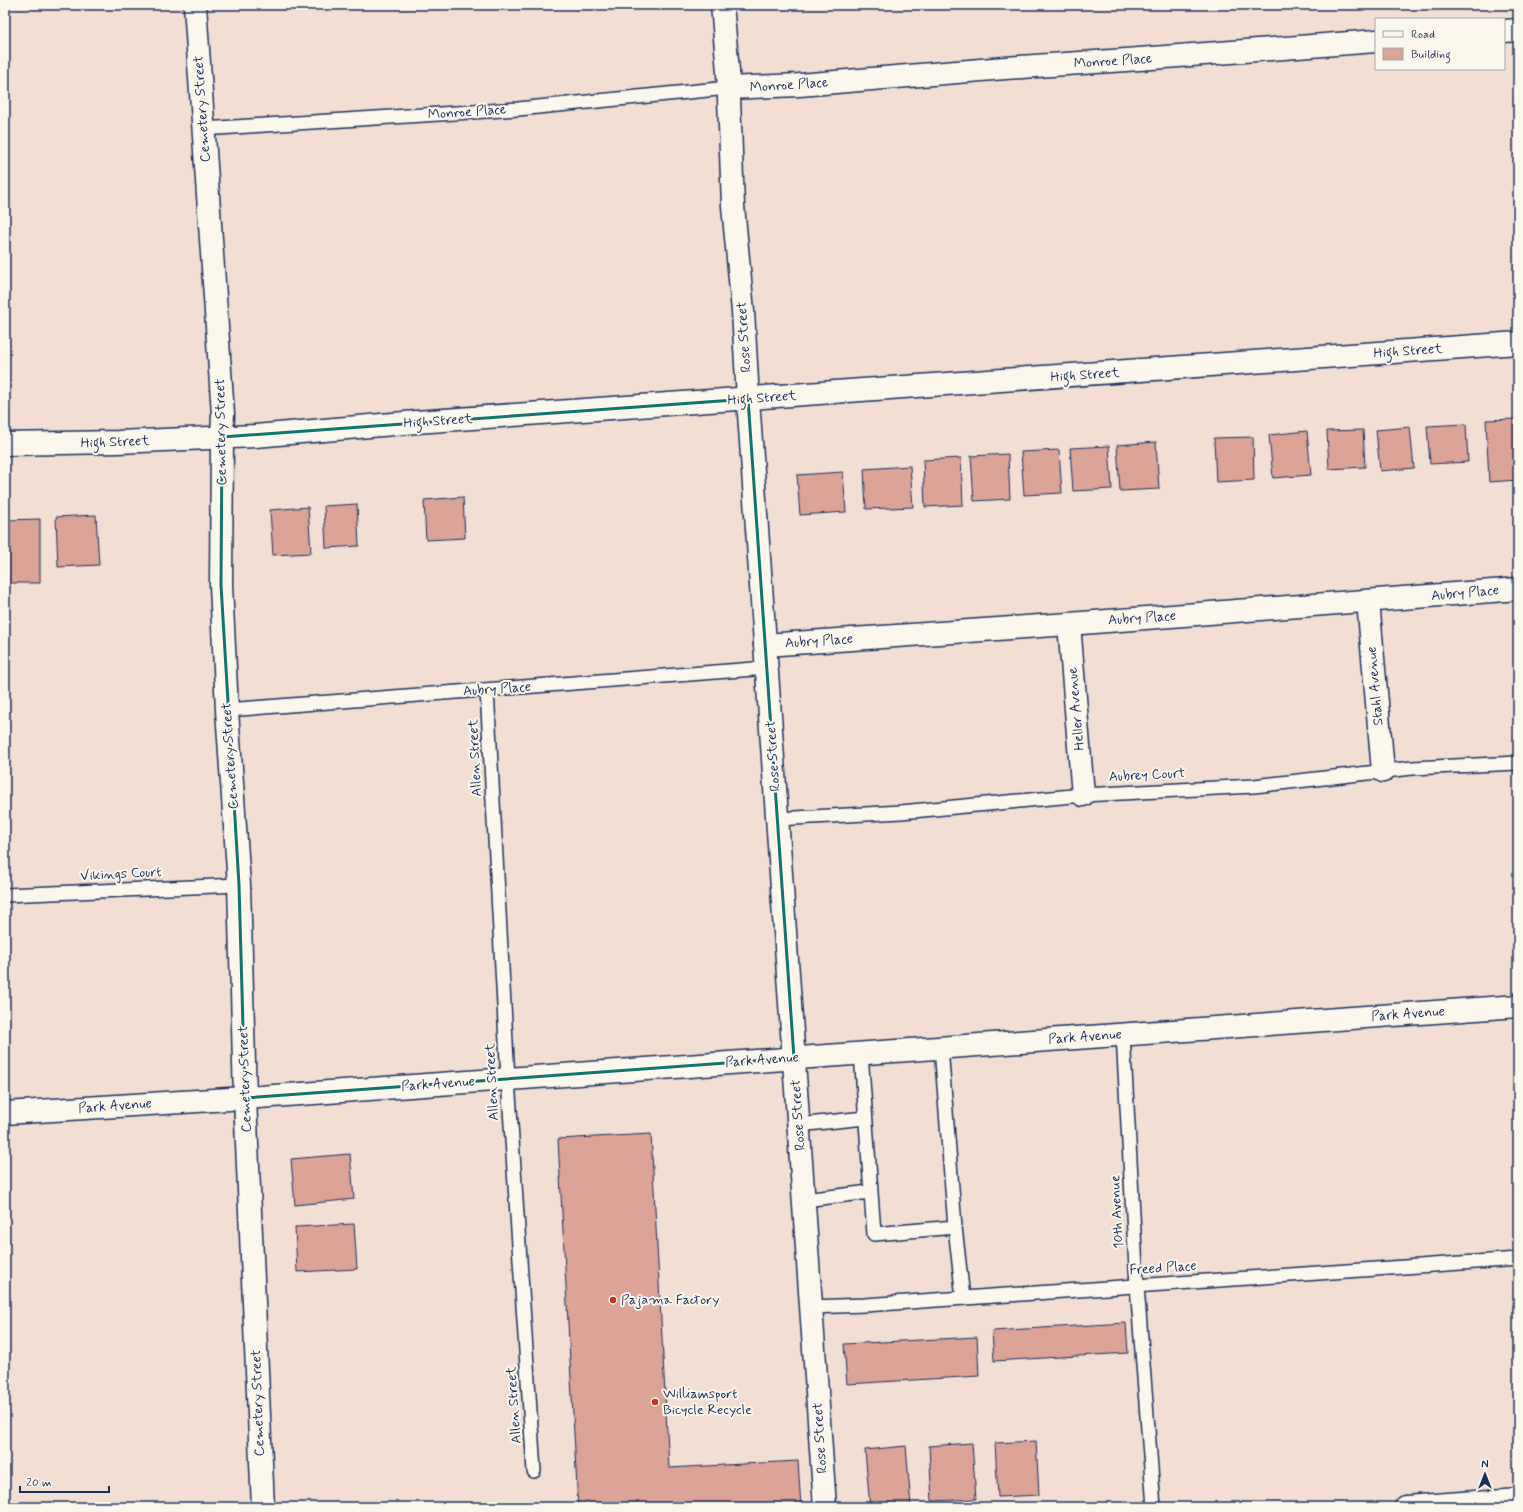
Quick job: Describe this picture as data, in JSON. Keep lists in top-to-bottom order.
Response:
{
  "streets": {
    "street": [
      "Monroe Place",
      "Cemetery Street",
      "Rose Street",
      "High Street",
      "Aubry Place",
      "Stahl Avenue",
      "Heller Avenue",
      "Park Avenue"
    ],
    "lane": [
      "Allen Street",
      "Aubrey Court",
      "Vikings Court",
      "10th Avenue",
      "Freed Place"
    ]
  },
  "crossings": [
    ["Monroe Place", "Cemetery Street"],
    ["Monroe Place", "Rose Street"],
    ["Cemetery Street", "High Street"],
    ["Cemetery Street", "Aubry Place"],
    ["Cemetery Street", "Vikings Court"],
    ["Cemetery Street", "Park Avenue"],
    ["Rose Street", "High Street"],
    ["Rose Street", "Aubry Place"],
    ["Rose Street", "Aubrey Court"],
    ["Rose Street", "Park Avenue"],
    ["Rose Street", "Freed Place"],
    ["Aubry Place", "Stahl Avenue"],
    ["Aubry Place", "Heller Avenue"],
    ["Aubry Place", "Allen Street"],
    ["Stahl Avenue", "Aubrey Court"],
    ["Heller Avenue", "Aubrey Court"],
    ["Allen Street", "Park Avenue"],
    ["Park Avenue", "10th Avenue"],
    ["10th Avenue", "Freed Place"]
  ],
  "places": ["Pajama Factory", "Williamsport Bicycle Recycle"],
  "legend": ["Road", "Building"],
  "scale_bar": "20 m",
  "north": "top"
}
